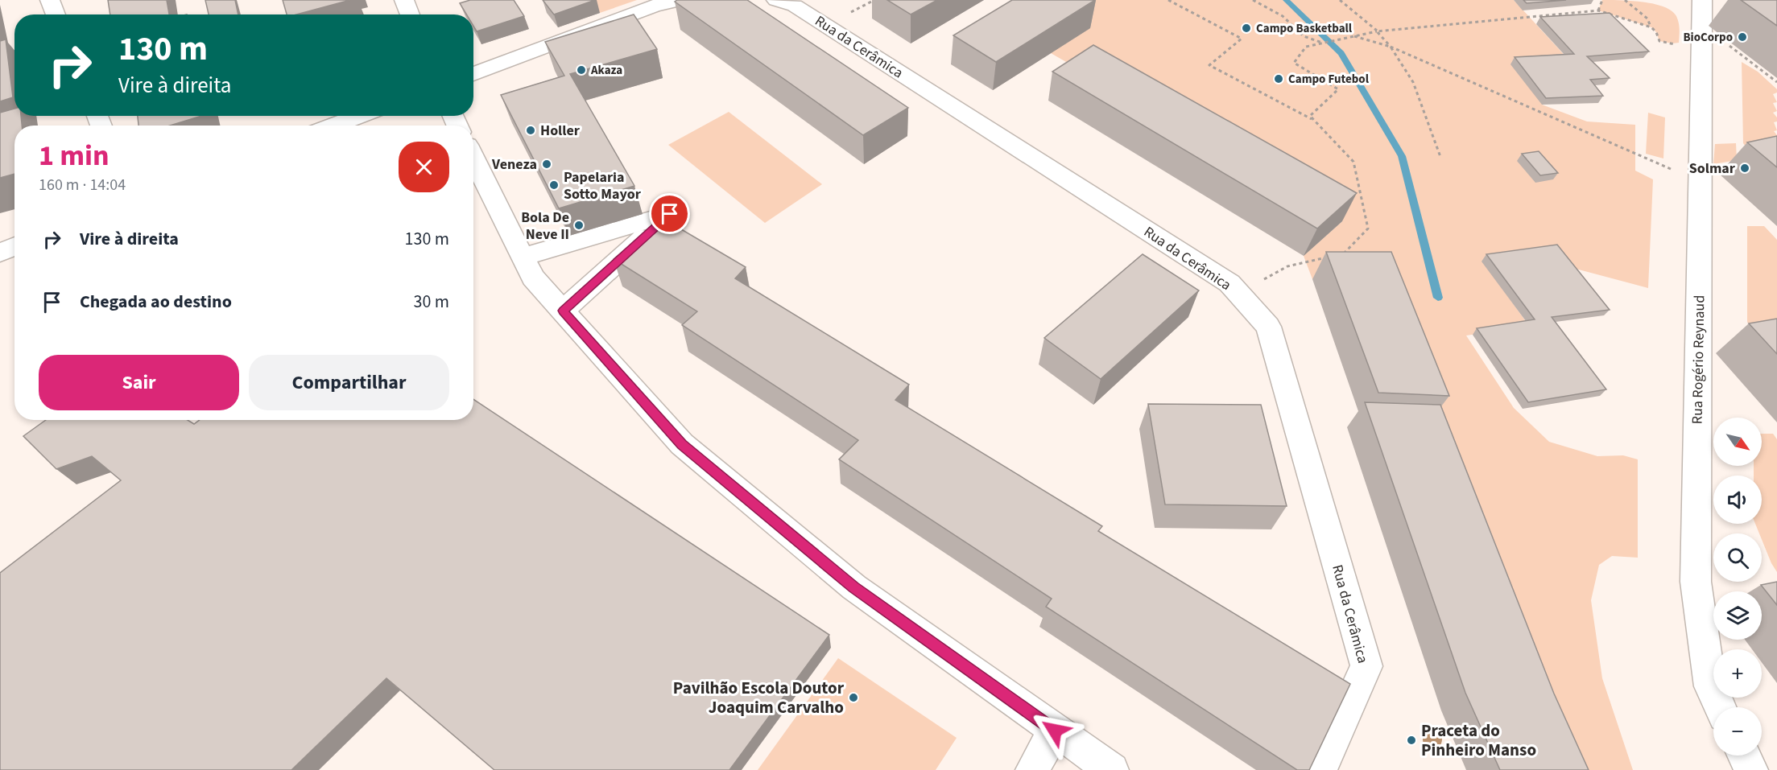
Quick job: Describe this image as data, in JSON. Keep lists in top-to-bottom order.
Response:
{
  "streets": {
    "street": ["Rua da Cerâmica", "Rua Rogério Reynaud"]
  },
  "places": [
    "Campo Basketball",
    "BioCorpo",
    "Akaza",
    "Campo Futebol",
    "Holler",
    "Veneza",
    "Solmar",
    "Papelaria Sotto Mayor",
    "Bola De Neve II",
    "Pavilhão Escola Doutor Joaquim Carvalho",
    "Praceta do Pinheiro Manso"
  ],
  "north": "bottom right",
  "page": {
    "turn": ["130 m", "Vire à direita"],
    "heading": ["1 min", "160 m · 14:04"],
    "list": [
      {
        "name": "Vire à direita",
        "value": "130 m"
      },
      {
        "name": "Chegada ao destino",
        "value": "30 m"
      }
    ],
    "buttons": ["Sair", "Compartilhar"],
    "map_buttons": ["+", "−"]
  }
}
